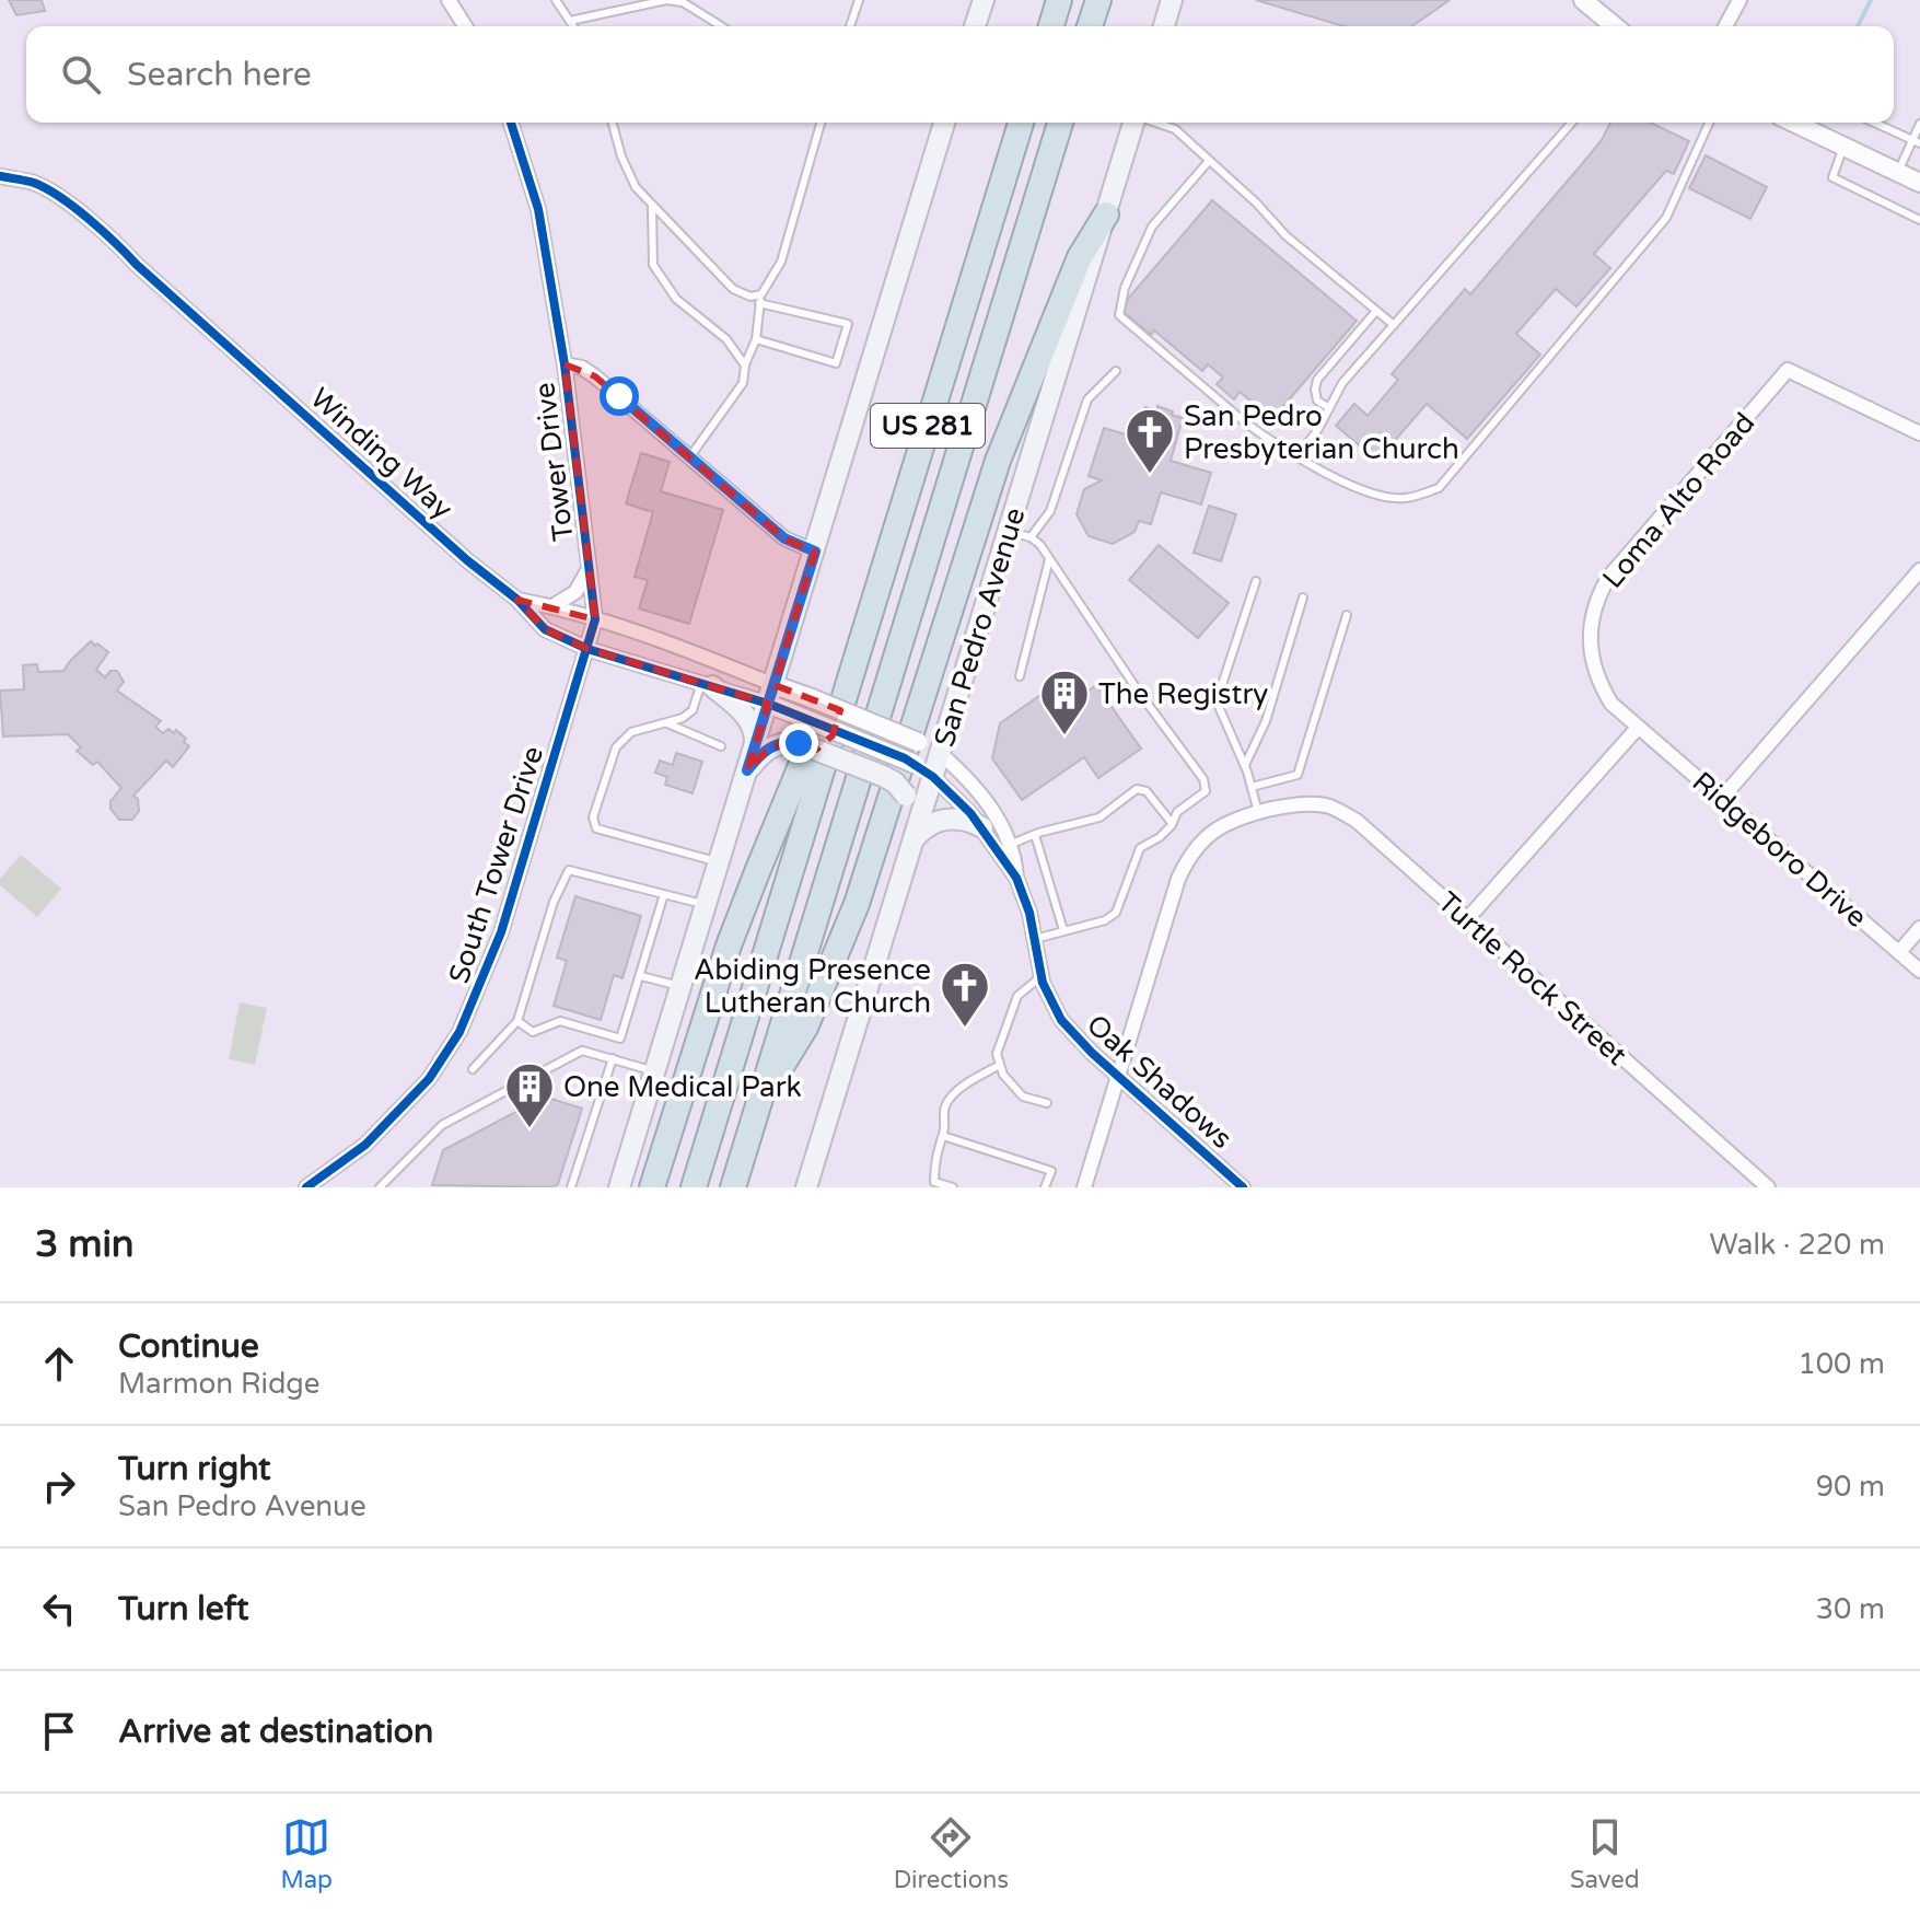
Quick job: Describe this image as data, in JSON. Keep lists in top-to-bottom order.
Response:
{
  "streets": {
    "highway": ["US 281"],
    "main road": ["San Pedro Avenue"],
    "street": [
      "Winding Way",
      "Tower Drive",
      "Loma Alto Road",
      "Ridgeboro Drive",
      "South Tower Drive",
      "Turtle Rock Street",
      "Oak Shadows"
    ]
  },
  "crossings": [
    ["Winding Way", "Tower Drive"],
    ["Winding Way", "South Tower Drive"],
    ["Tower Drive", "South Tower Drive"],
    ["Loma Alto Road", "Ridgeboro Drive"],
    ["San Pedro Avenue", "Oak Shadows"],
    ["Turtle Rock Street", "Oak Shadows"]
  ],
  "places": {
    "church": ["San Pedro Presbyterian Church", "Abiding Presence Lutheran Church"],
    "building": ["The Registry", "One Medical Park"]
  },
  "page": {
    "search": "Search here",
    "heading": ["3 min", "Walk · 220 m"],
    "list": [
      ["Continue", "Marmon Ridge", "100 m"],
      ["Turn right", "San Pedro Avenue", "90 m"],
      ["Turn left", "30 m"],
      "Arrive at destination"
    ],
    "nav": ["Map", "Directions", "Saved"]
  }
}
